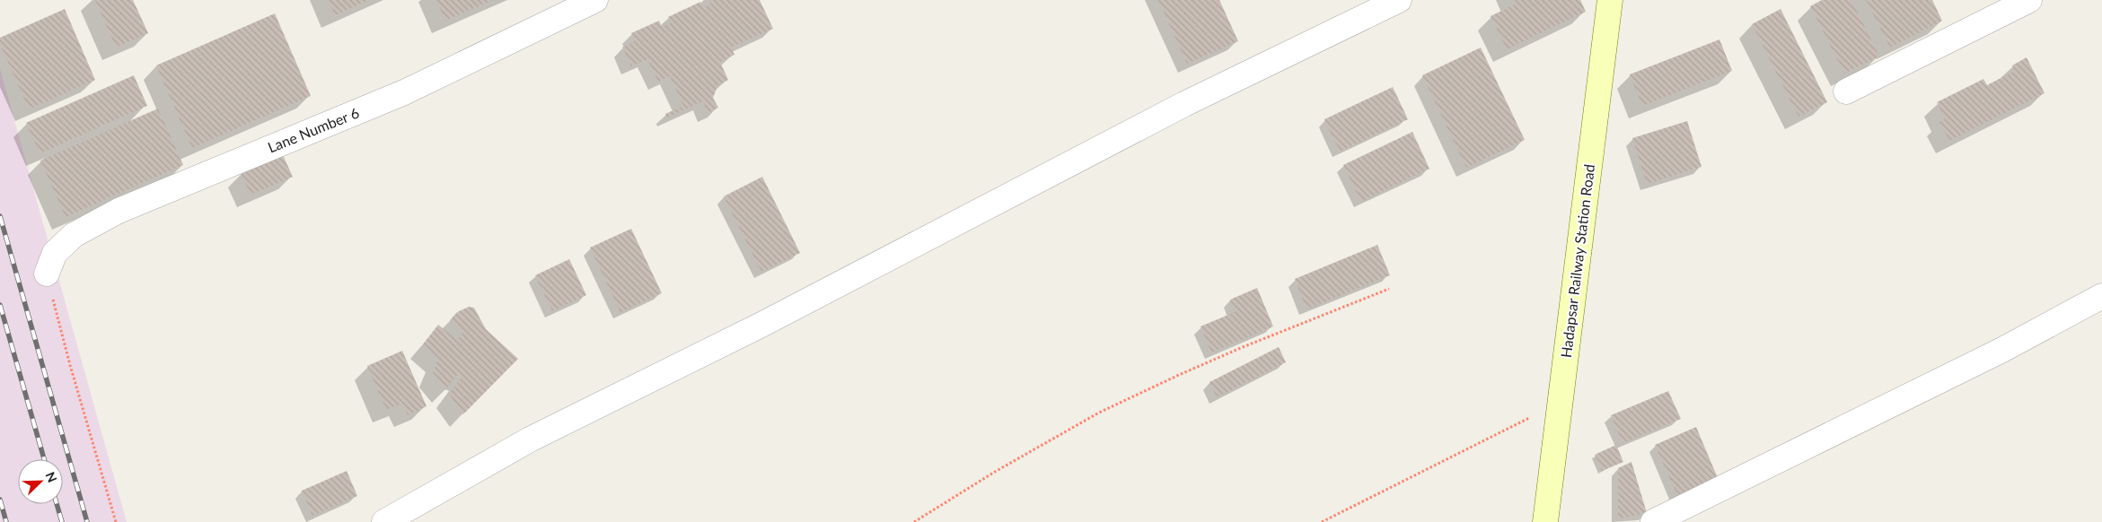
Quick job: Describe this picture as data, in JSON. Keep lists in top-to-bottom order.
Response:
{
  "streets": {
    "street": ["Lane Number 6", "Hadapsar Railway Station Road"]
  },
  "north": "top right"
}
